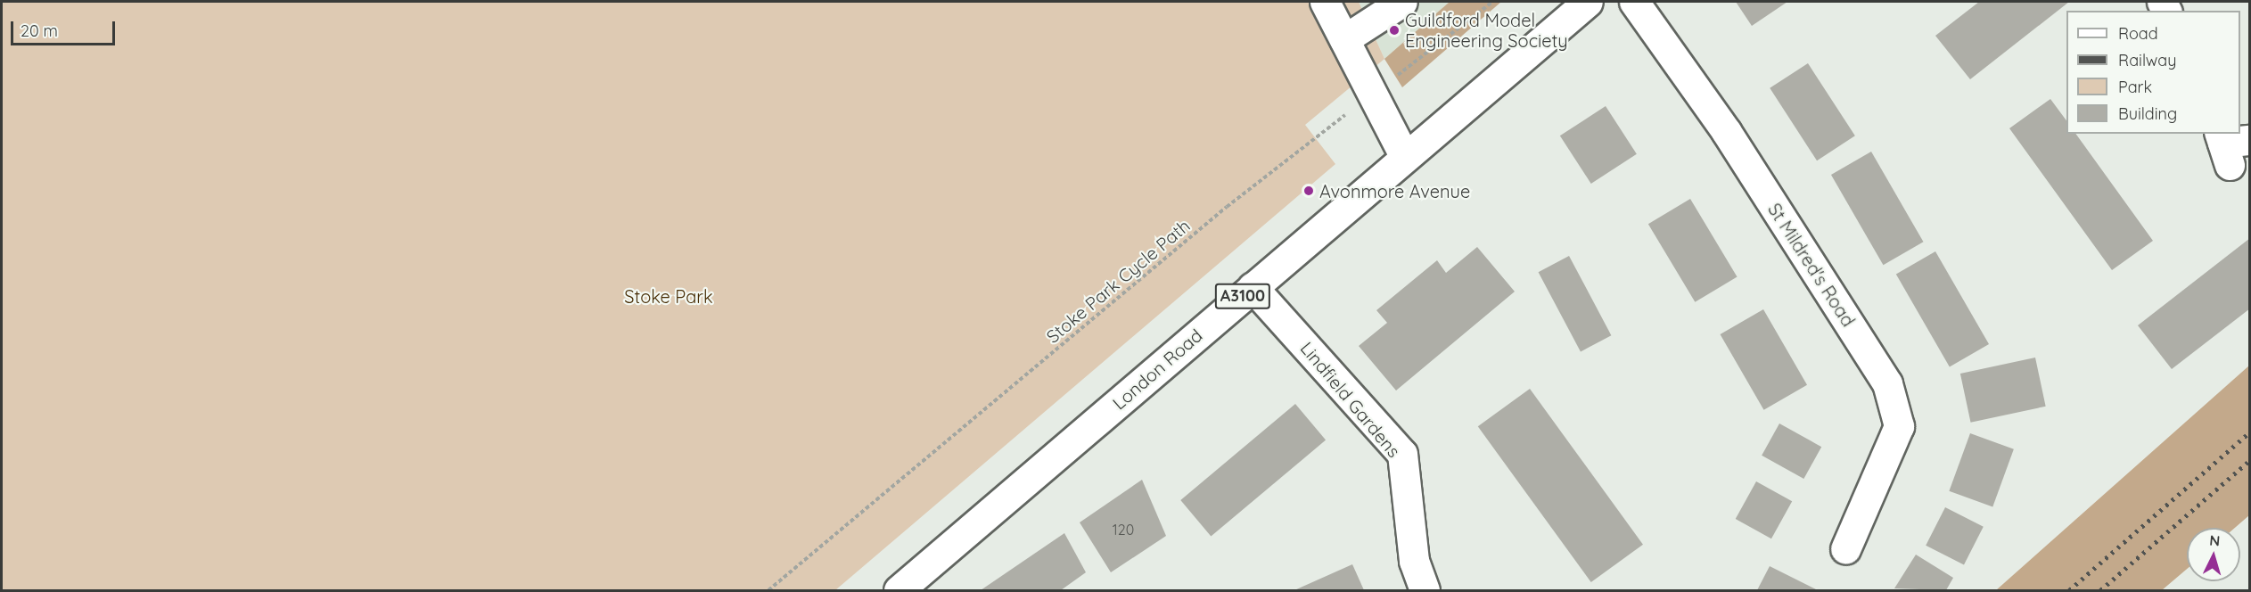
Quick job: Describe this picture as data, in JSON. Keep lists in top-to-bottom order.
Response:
{
  "streets": {
    "street": [
      "St Mildred's Road",
      "A3100",
      "London Road",
      "Lindfield Gardens"
    ],
    "path": ["Stoke Park Cycle Path"]
  },
  "crossings": [
    ["London Road", "Lindfield Gardens"]
  ],
  "parks": ["Stoke Park"],
  "places": ["Guildford Model Engineering Society", "Avonmore Avenue"],
  "house_numbers": ["120"],
  "legend": [
    "Road",
    "Railway",
    "Park",
    "Building"
  ],
  "scale_bar": "20 m",
  "north": "top"
}
